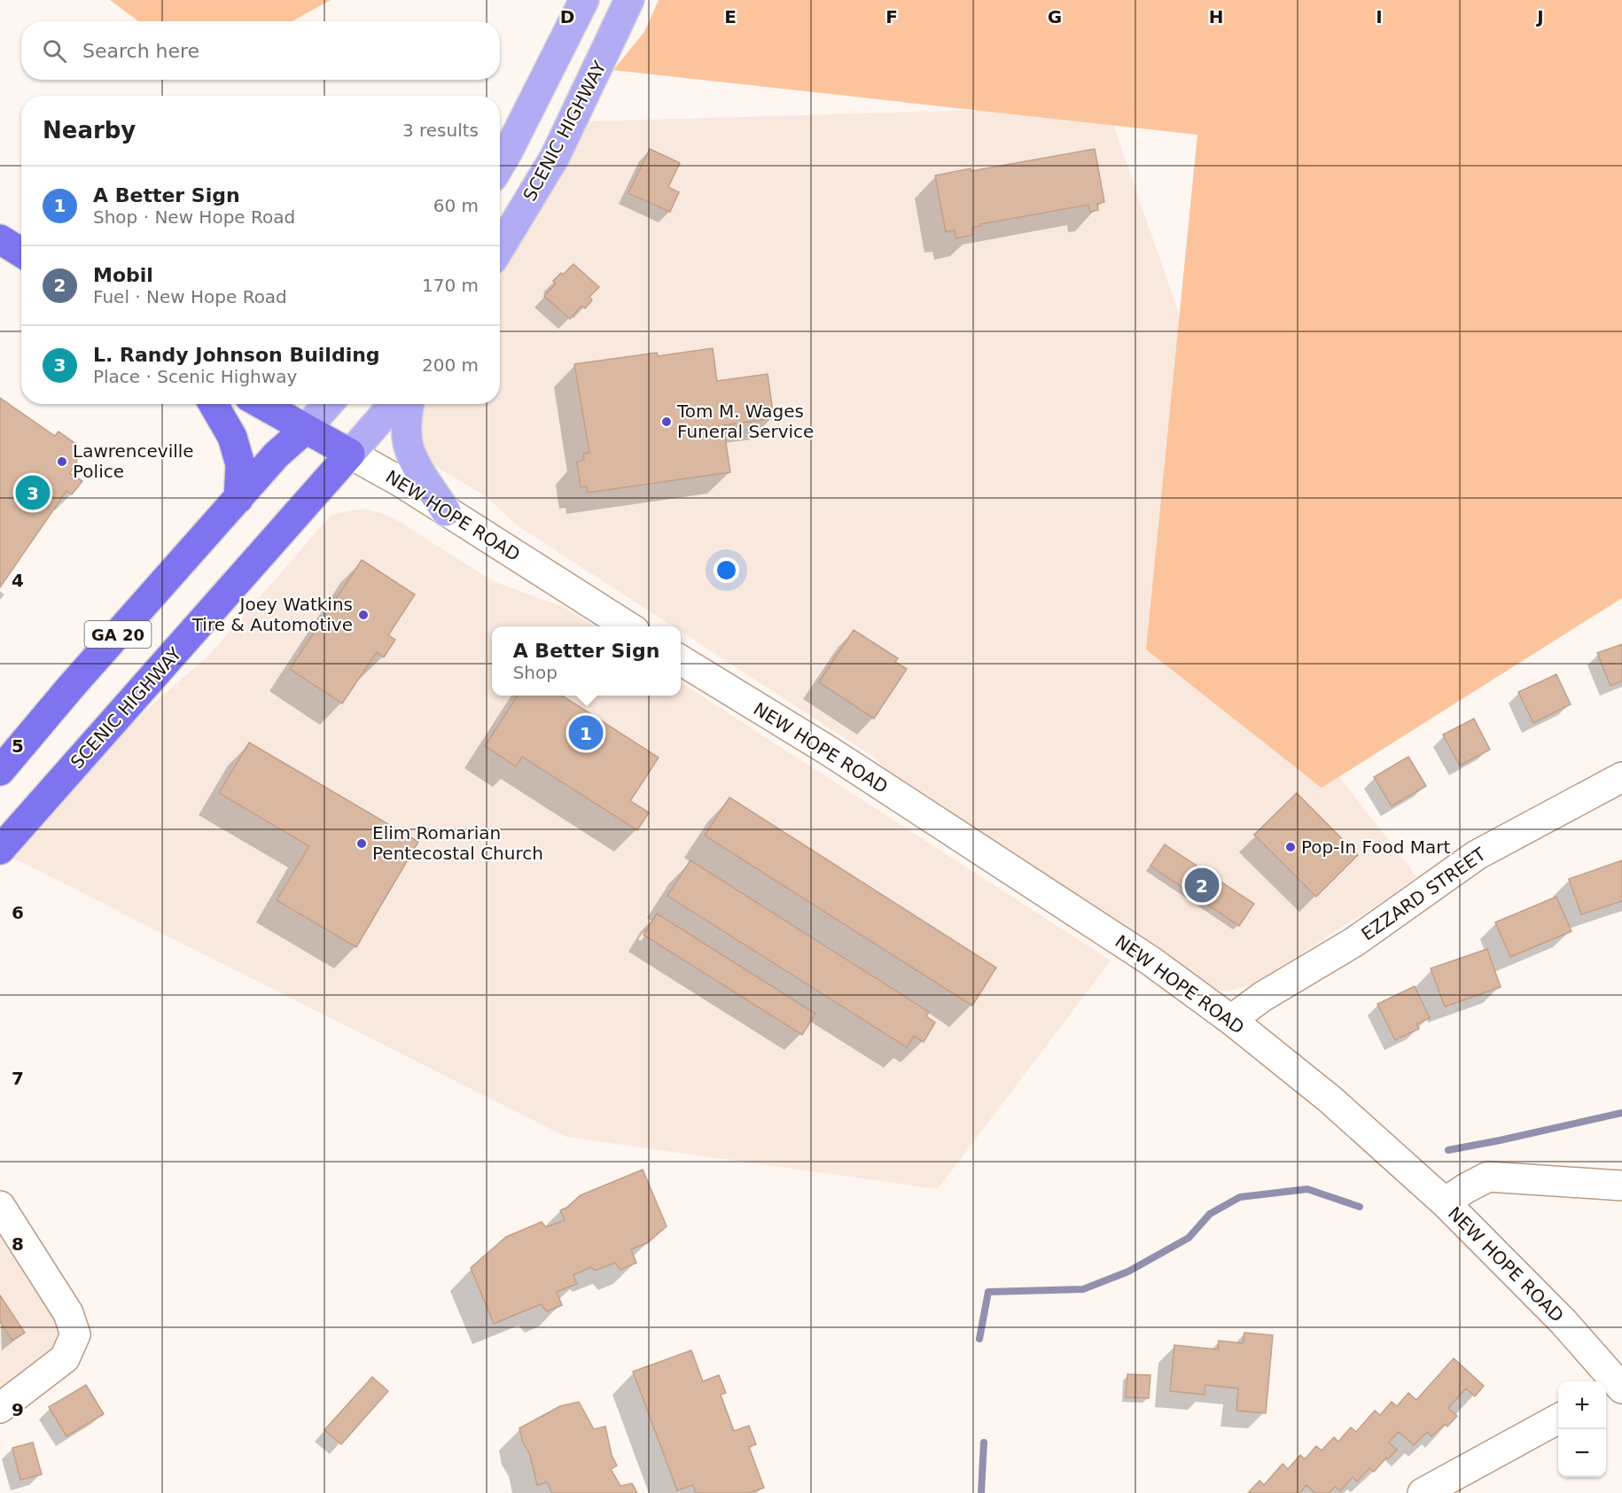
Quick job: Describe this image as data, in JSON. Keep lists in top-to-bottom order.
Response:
{
  "streets": {
    "highway": ["SCENIC HIGHWAY", "GA 20"],
    "street": ["NEW HOPE ROAD", "EZZARD STREET"]
  },
  "crossings": [
    ["SCENIC HIGHWAY", "NEW HOPE ROAD"],
    ["NEW HOPE ROAD", "EZZARD STREET"]
  ],
  "places": [
    "Tom M. Wages Funeral Service",
    "Lawrenceville Police",
    "Joey Watkins Tire & Automotive",
    "Elim Romarian Pentecostal Church",
    "Pop-In Food Mart"
  ],
  "page": {
    "search": "Search here",
    "heading": ["Nearby", "3 results"],
    "list": [
      {
        "mark": "1",
        "name": "A Better Sign",
        "note": "Shop · New Hope Road",
        "value": "60 m"
      },
      {
        "mark": "2",
        "name": "Mobil",
        "note": "Fuel · New Hope Road",
        "value": "170 m"
      },
      {
        "mark": "3",
        "name": "L. Randy Johnson Building",
        "note": "Place · Scenic Highway",
        "value": "200 m"
      }
    ],
    "pins": ["3", "1", "2"],
    "popup": ["A Better Sign", "Shop"],
    "map_buttons": ["+", "−"]
  },
  "grid": {
    "columns": [
      "D",
      "E",
      "F",
      "G",
      "H",
      "I",
      "J"
    ],
    "rows": [
      "4",
      "5",
      "6",
      "7",
      "8",
      "9"
    ]
  }
}
